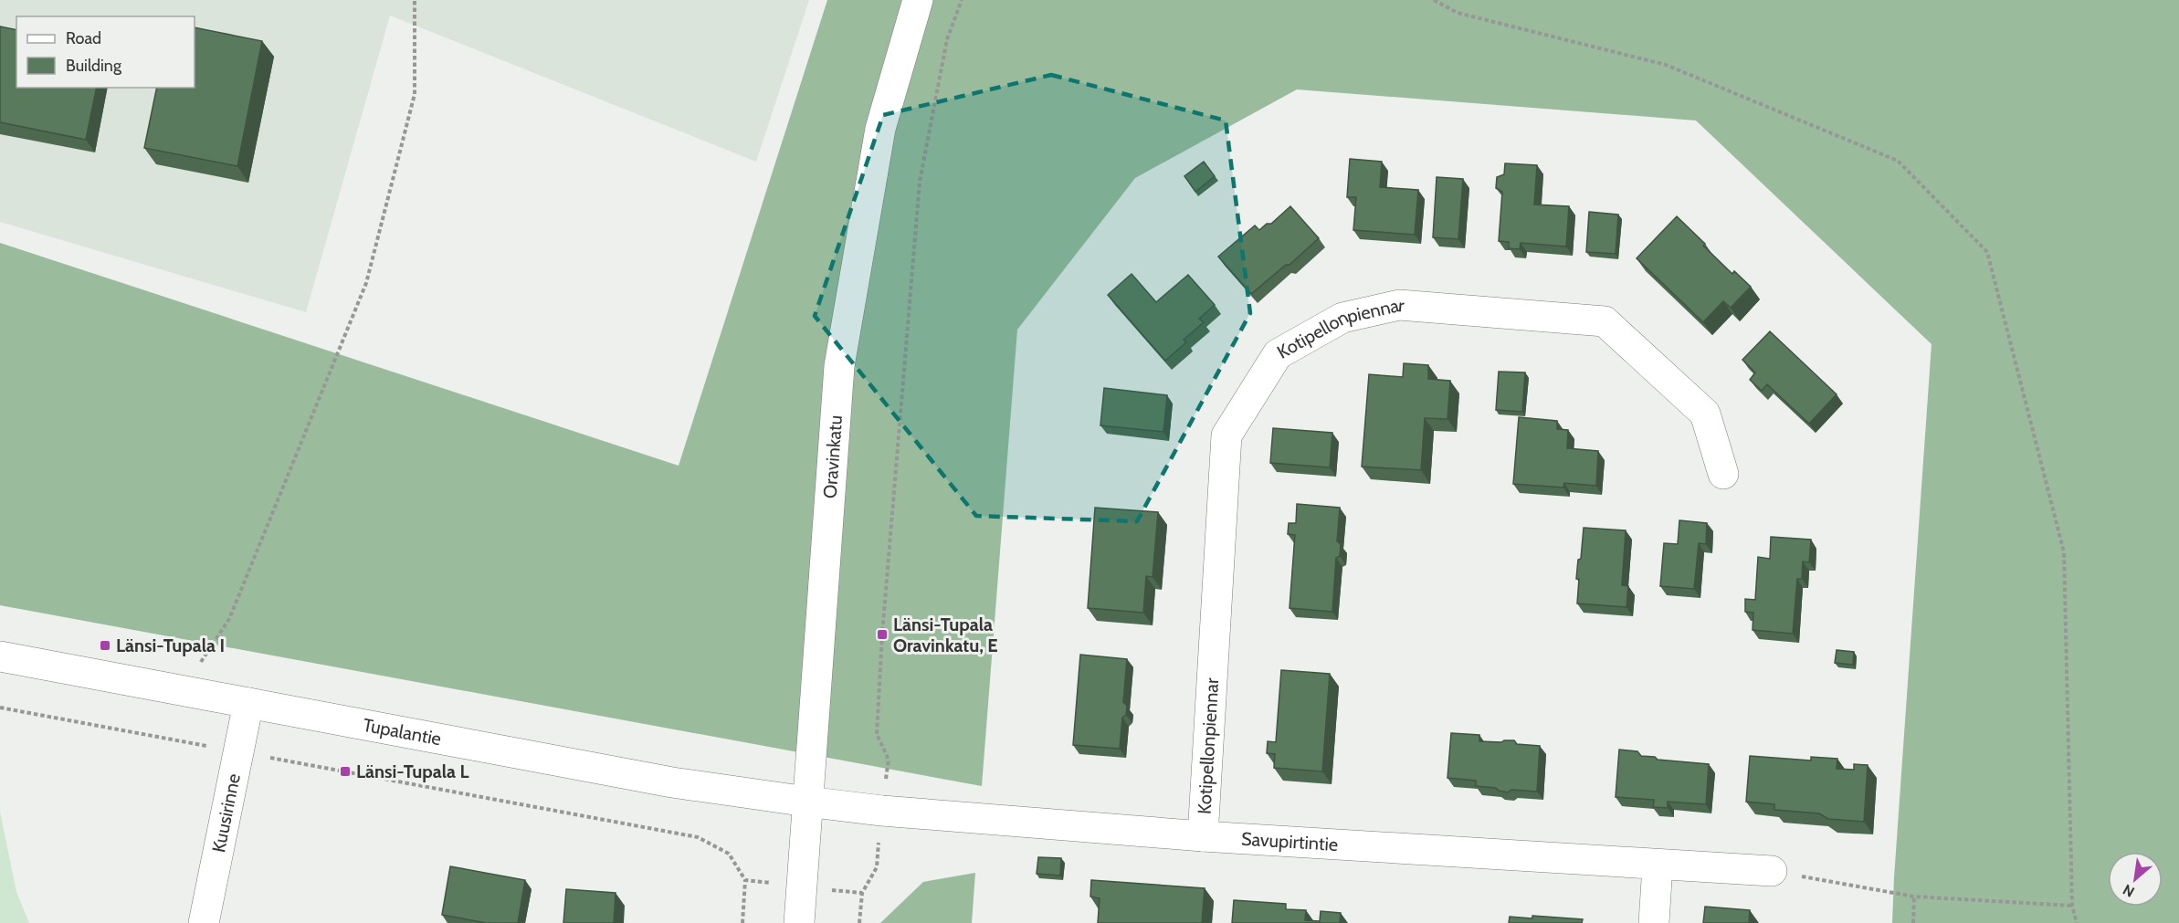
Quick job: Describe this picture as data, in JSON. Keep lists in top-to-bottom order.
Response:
{
  "streets": {
    "street": [
      "Kotipellonpiennar",
      "Oravinkatu",
      "Tupalantie",
      "Kuusirinne",
      "Savupirtintie"
    ]
  },
  "crossings": [
    ["Kotipellonpiennar", "Savupirtintie"],
    ["Oravinkatu", "Tupalantie"],
    ["Oravinkatu", "Savupirtintie"],
    ["Tupalantie", "Kuusirinne"],
    ["Tupalantie", "Savupirtintie"]
  ],
  "places": {
    "transit": ["Länsi-Tupala Oravinkatu, E", "Länsi-Tupala I", "Länsi-Tupala L"]
  },
  "legend": ["Road", "Building"],
  "north": "bottom left"
}
